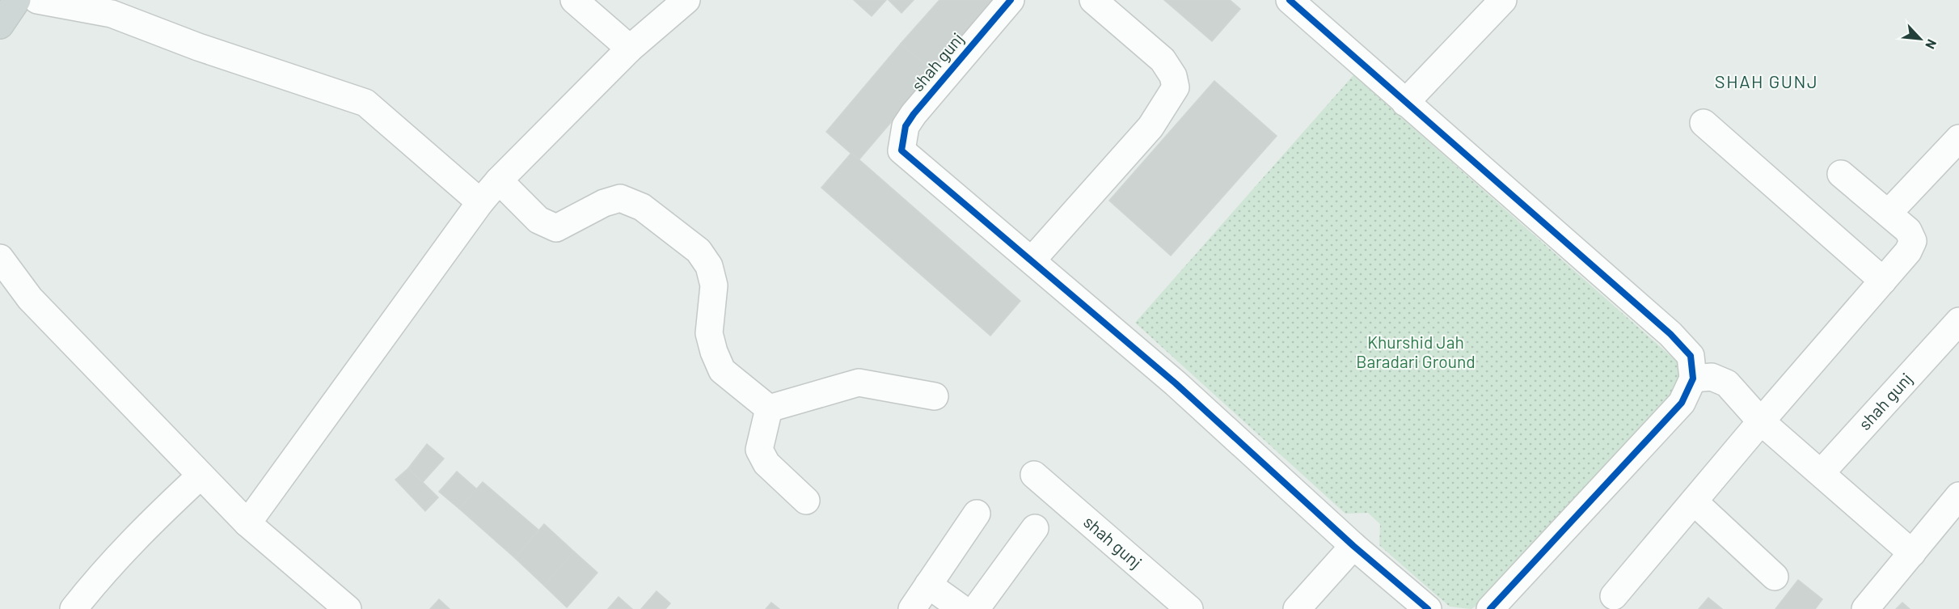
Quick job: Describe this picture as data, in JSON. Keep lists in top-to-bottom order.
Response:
{
  "streets": {
    "street": ["shah gunj"]
  },
  "districts": ["SHAH GUNJ"],
  "parks": ["Khurshid Jah Baradari Ground"],
  "north": "bottom right"
}
